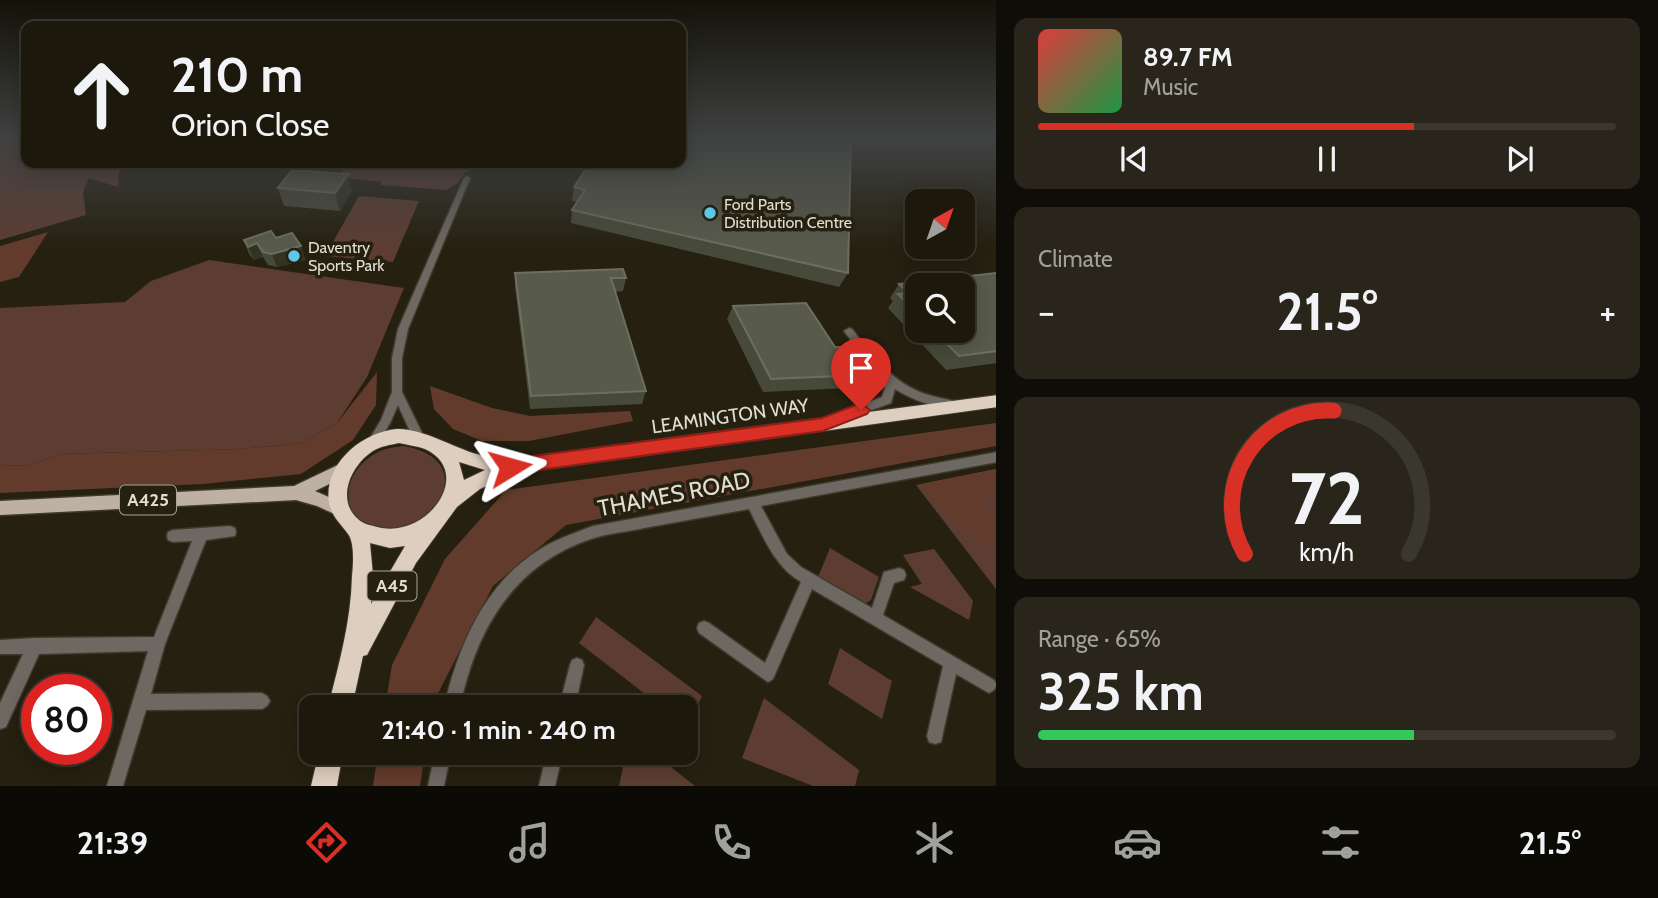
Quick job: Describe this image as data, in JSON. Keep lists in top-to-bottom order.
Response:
{
  "streets": {
    "highway": ["LEAMINGTON WAY", "A45"],
    "main road": ["A425"],
    "street": ["THAMES ROAD"]
  },
  "crossings": [
    ["LEAMINGTON WAY", "A45"]
  ],
  "places": ["Ford Parts Distribution Centre", "Daventry Sports Park"],
  "north": "top right",
  "page": {
    "turn": ["210 m", "Orion Close"],
    "song": ["89.7 FM", "Music"],
    "tile": [
      "Climate",
      ["Range · 65%", "325 km"]
    ],
    "heat": ["−", "21.5°", "+"],
    "limit": "80",
    "trip": "21:40 · 1 min · 240 m",
    "tabs": ["21:39", "21.5°"],
    "gauge": ["72", "km/h"]
  }
}
